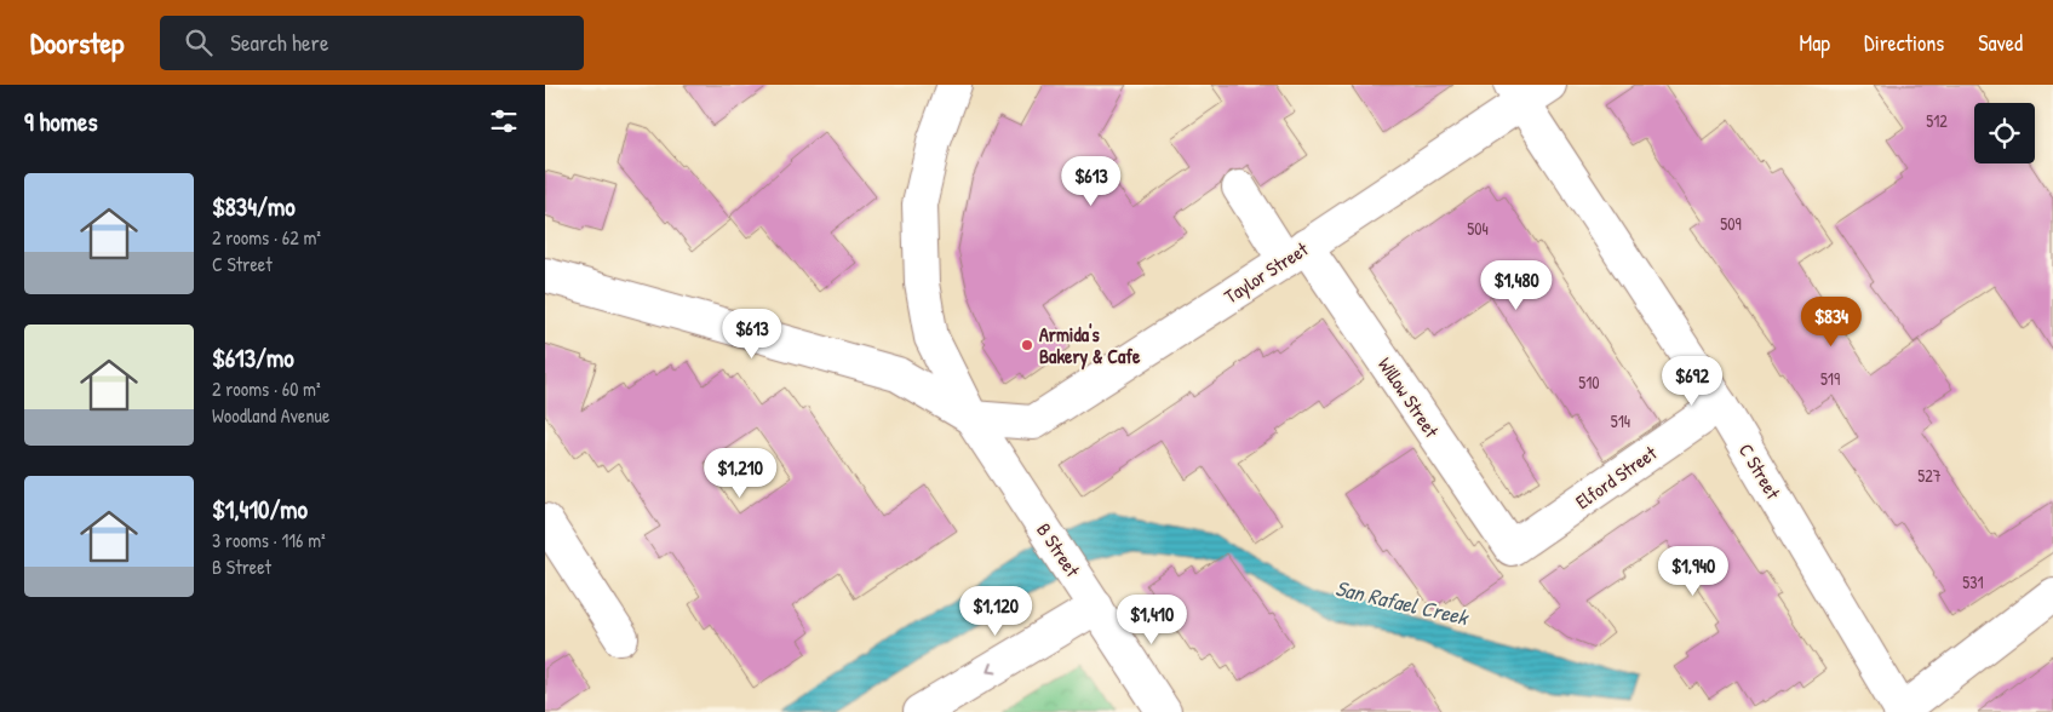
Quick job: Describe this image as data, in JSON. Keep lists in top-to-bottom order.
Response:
{
  "streets": {
    "street": [
      "Taylor Street",
      "Willow Street",
      "C Street",
      "Elford Street",
      "B Street"
    ]
  },
  "crossings": [
    ["Taylor Street", "Willow Street"],
    ["Taylor Street", "C Street"],
    ["Taylor Street", "B Street"],
    ["Willow Street", "Elford Street"],
    ["C Street", "Elford Street"]
  ],
  "water": ["San Rafael Creek"],
  "places": ["Armida's Bakery & Cafe"],
  "house_numbers": [
    "512",
    "509",
    "504",
    "519",
    "510",
    "514",
    "527",
    "531"
  ],
  "page": {
    "header": "Doorstep",
    "search": "Search here",
    "nav": ["Map", "Directions", "Saved"],
    "heading": "9 homes",
    "price": [
      "$613",
      "$1,480",
      "$834",
      "$613",
      "$692",
      "$1,210",
      "$1,940",
      "$1,120",
      "$1,410"
    ],
    "list": [
      {
        "name": "$834/mo",
        "note": "2 rooms · 62 m² · C Street"
      },
      {
        "name": "$613/mo",
        "note": "2 rooms · 60 m² · Woodland Avenue"
      },
      {
        "name": "$1,410/mo",
        "note": "3 rooms · 116 m² · B Street"
      }
    ]
  }
}
